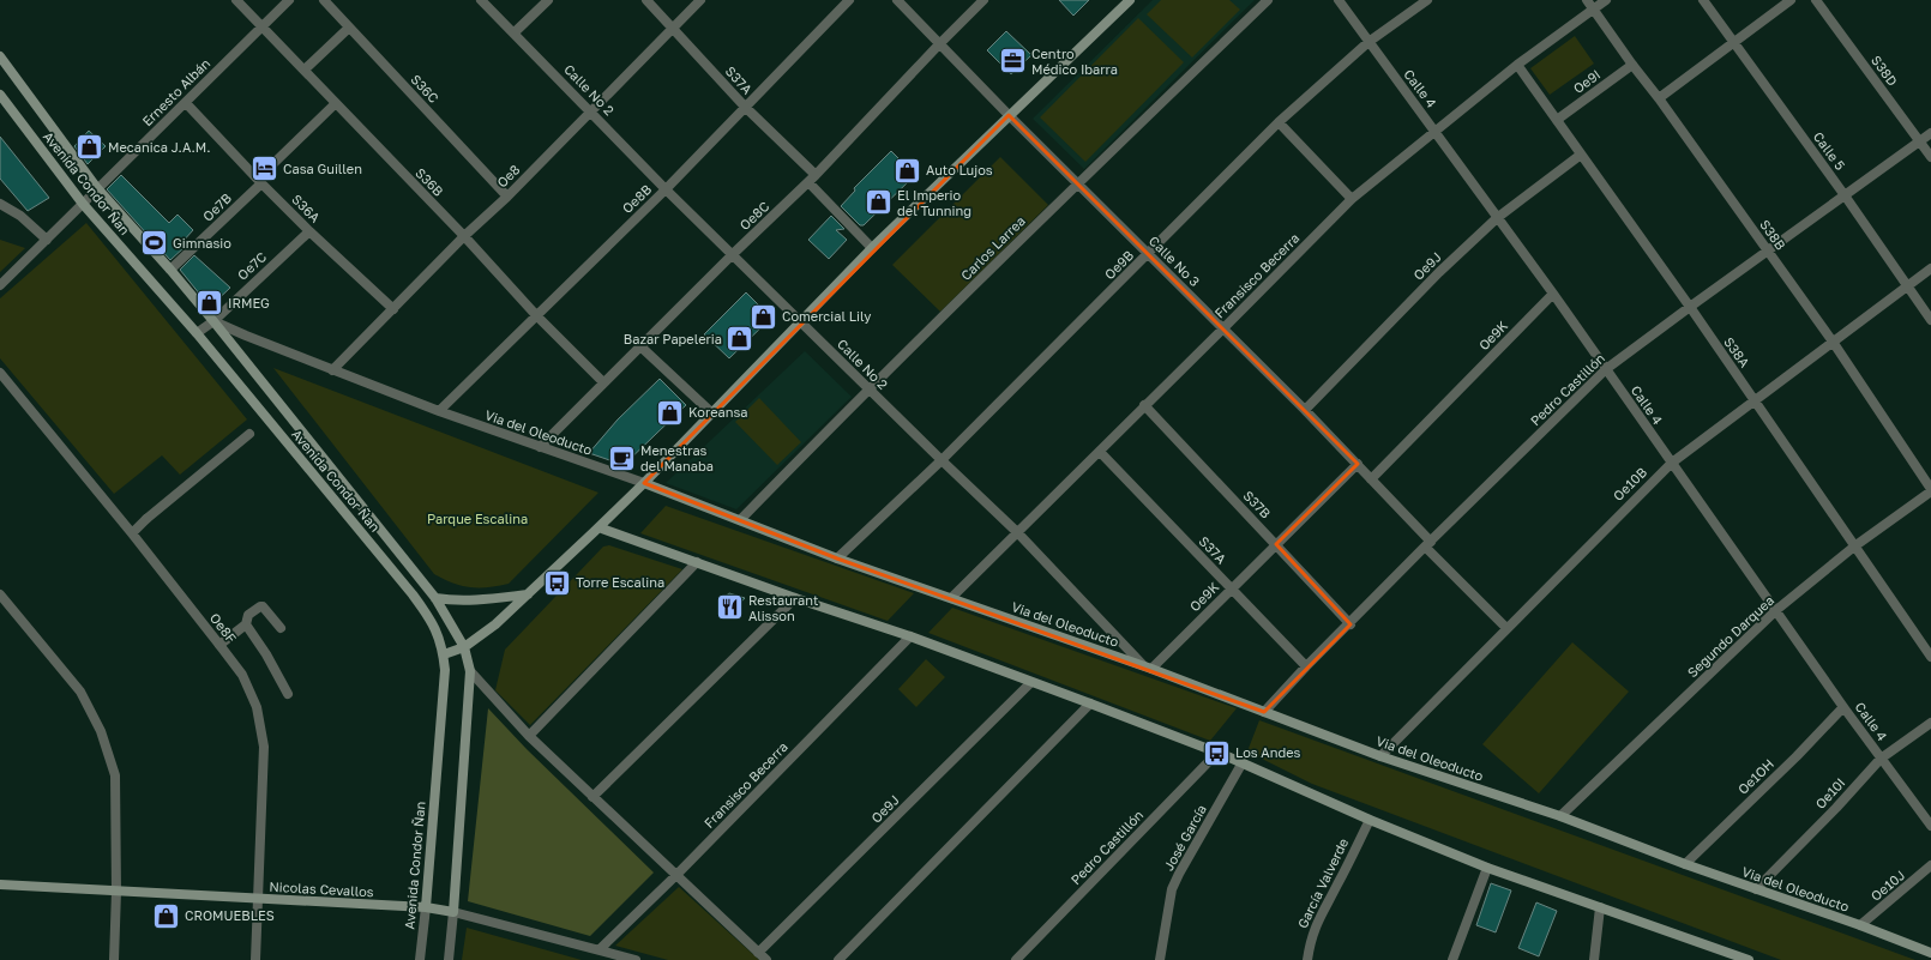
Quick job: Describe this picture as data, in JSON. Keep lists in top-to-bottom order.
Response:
{
  "streets": {
    "street": [
      "S38D",
      "S37A",
      "Oe9I",
      "S36C",
      "Calle 4",
      "Calle No 2",
      "Ernesto Albán",
      "Calle 5",
      "Oe8",
      "S36B",
      "Avenida Condor Ñan",
      "Oe8B",
      "Oe7B",
      "S36A",
      "Oe8C",
      "S38B",
      "Carlos Larrea",
      "Calle No 3",
      "Oe9B",
      "Oe7C",
      "Oe9J",
      "Fransisco Becerra",
      "Oe9K",
      "S38A",
      "Pedro Castillón",
      "Via del Oleoducto",
      "Oe10B",
      "S37B",
      "Oe8F",
      "Segundo Darquea",
      "Oe1OH",
      "Oe10I",
      "José García",
      "García Valverde",
      "Oe10J",
      "Nicolas Cevallos"
    ]
  },
  "crossings": [
    ["S38D", "Pedro Castillón"],
    ["S37A", "Oe8"],
    ["S37A", "Oe8B"],
    ["S37A", "Oe8C"],
    ["S37A", "Fransisco Becerra"],
    ["S37A", "Oe9K"],
    ["S37A", "Pedro Castillón"],
    ["Oe9I", "S38B"],
    ["Oe9I", "S38A"],
    ["S36C", "Oe8"],
    ["Calle 4", "Oe9B"],
    ["Calle 4", "Oe9J"],
    ["Calle 4", "Fransisco Becerra"],
    ["Calle 4", "Oe9K"],
    ["Calle 4", "Pedro Castillón"],
    ["Calle 4", "Oe10B"],
    ["Calle 4", "Segundo Darquea"],
    ["Calle 4", "Oe1OH"],
    ["Calle 4", "Oe10I"],
    ["Calle No 2", "Oe8"],
    ["Calle No 2", "Oe8B"],
    ["Calle No 2", "Oe8C"],
    ["Calle No 2", "Carlos Larrea"],
    ["Calle No 2", "Oe9B"],
    ["Calle No 2", "Fransisco Becerra"],
    ["Calle No 2", "Oe9K"],
    ["Calle No 2", "Via del Oleoducto"],
    ["Ernesto Albán", "S36B"],
    ["Ernesto Albán", "Avenida Condor Ñan"],
    ["Ernesto Albán", "S36A"],
    ["Calle 5", "Pedro Castillón"],
    ["Calle 5", "Oe10B"],
    ["Oe8", "S36B"],
    ["Oe8", "S36A"],
    ["Oe8", "Via del Oleoducto"],
    ["S36B", "Oe8B"],
    ["S36B", "Oe7B"],
    ["S36B", "Oe8C"],
    ["Avenida Condor Ñan", "Oe7B"],
    ["Avenida Condor Ñan", "Oe7C"],
    ["Avenida Condor Ñan", "Via del Oleoducto"],
    ["Avenida Condor Ñan", "Nicolas Cevallos"],
    ["Oe8B", "Via del Oleoducto"],
    ["Oe7B", "S36A"],
    ["S36A", "Oe7C"],
    ["Oe8C", "Calle No 3"],
    ["Oe8C", "Via del Oleoducto"],
    ["S38B", "Fransisco Becerra"],
    ["S38B", "Pedro Castillón"],
    ["S38B", "Oe10B"],
    ["S38B", "Segundo Darquea"],
    ["Carlos Larrea", "Calle No 3"],
    ["Carlos Larrea", "Via del Oleoducto"],
    ["Calle No 3", "Oe9B"],
    ["Calle No 3", "Oe9J"],
    ["Calle No 3", "Fransisco Becerra"],
    ["Calle No 3", "Oe9K"],
    ["Calle No 3", "Pedro Castillón"],
    ["Calle No 3", "Oe10B"],
    ["Oe9B", "Via del Oleoducto"],
    ["Oe7C", "Via del Oleoducto"],
    ["Oe9J", "S38A"],
    ["Fransisco Becerra", "S38A"],
    ["Fransisco Becerra", "Via del Oleoducto"],
    ["Fransisco Becerra", "S37B"],
    ["Fransisco Becerra", "Nicolas Cevallos"],
    ["Oe9K", "Via del Oleoducto"],
    ["Oe9K", "S37B"],
    ["S38A", "Pedro Castillón"],
    ["S38A", "Oe10B"],
    ["S38A", "Segundo Darquea"],
    ["Pedro Castillón", "Via del Oleoducto"],
    ["Pedro Castillón", "S37B"],
    ["Via del Oleoducto", "Oe10B"],
    ["Via del Oleoducto", "Segundo Darquea"],
    ["Via del Oleoducto", "Oe1OH"],
    ["Via del Oleoducto", "Oe10I"],
    ["Via del Oleoducto", "Oe10J"],
    ["Oe8F", "Nicolas Cevallos"]
  ],
  "parks": ["Parque Escalina"],
  "places": {
    "office": ["Centro Médico Ibarra"],
    "shop": [
      "Mecanica J.A.M.",
      "Auto Lujos",
      "El Imperio del Tunning",
      "IRMEG",
      "Comercial Lily",
      "Bazar Papeleria",
      "Koreansa",
      "CROMUEBLES"
    ],
    "hotel": ["Casa Guillen"],
    "sports": ["Gimnasio"],
    "cafe": ["Menestras del Manaba"],
    "bus stop": ["Torre Escalina", "Los Andes"],
    "restaurant": ["Restaurant Alisson"]
  }
}
